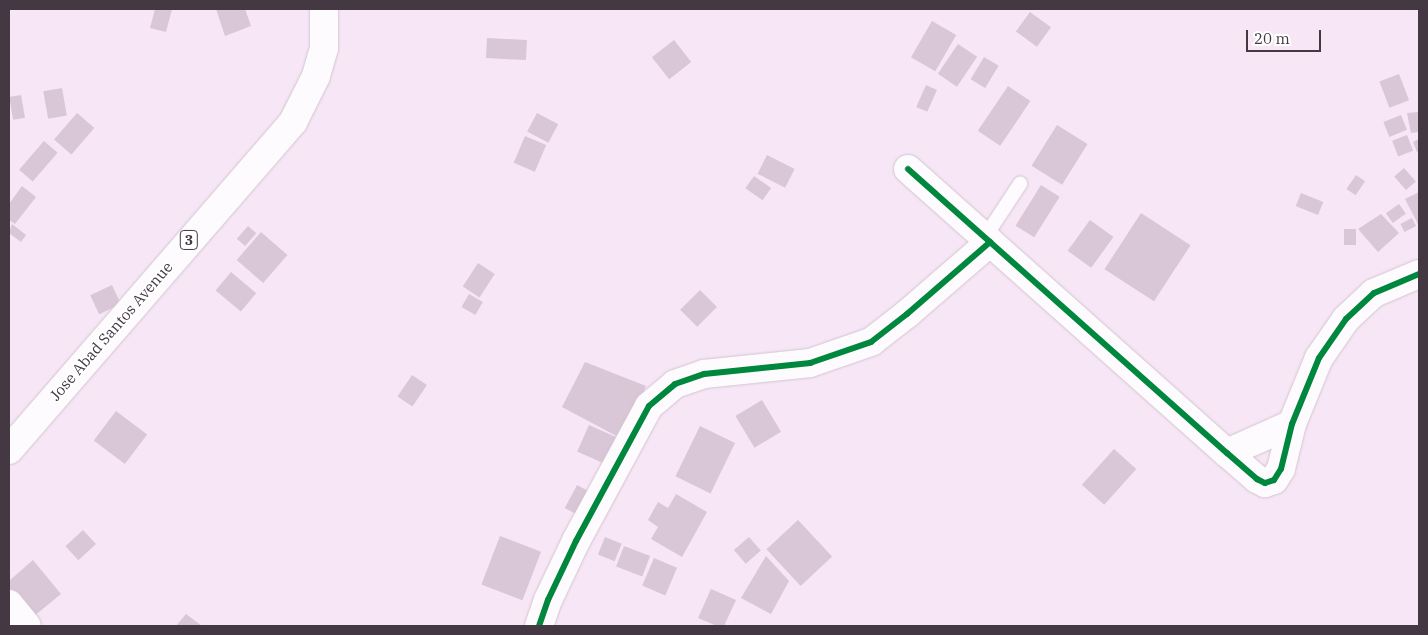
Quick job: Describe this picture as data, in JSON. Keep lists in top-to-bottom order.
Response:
{
  "streets": {
    "main road": ["3", "Jose Abad Santos Avenue"]
  },
  "scale_bar": "20 m"
}
